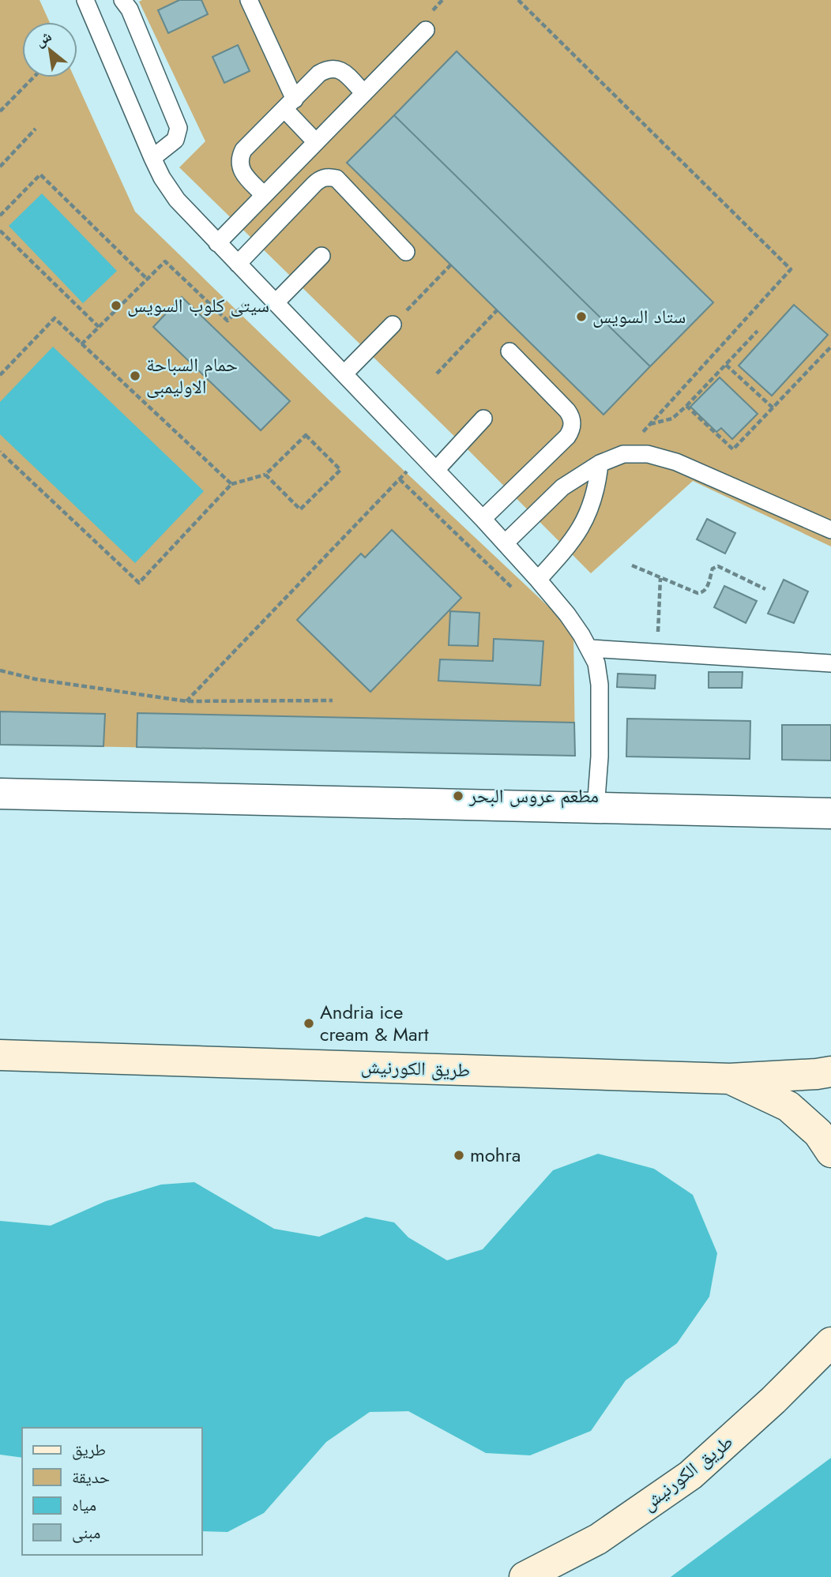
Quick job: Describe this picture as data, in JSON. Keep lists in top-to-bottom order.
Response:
{
  "streets": {
    "main road": ["طريق الكورنيش"]
  },
  "places": [
    "سيتى كلوب السويس",
    "ستاد السويس",
    "حمام السباحة الاوليمبى",
    "مطعم عروس البحر",
    "Andria ice cream & Mart",
    "mohra"
  ],
  "legend": [
    "طريق",
    "حديقة",
    "مياه",
    "مبنى"
  ],
  "north": "top left"
}
